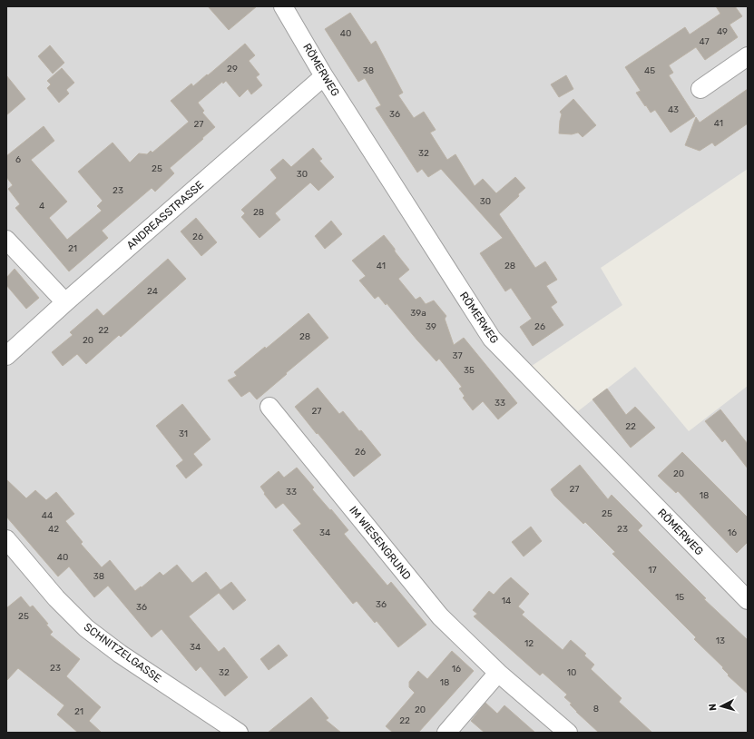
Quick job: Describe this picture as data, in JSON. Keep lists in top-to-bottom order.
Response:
{
  "streets": {
    "street": [
      "RÖMERWEG",
      "ANDREASSTRASSE",
      "IM WIESENGRUND",
      "SCHNITZELGASSE"
    ]
  },
  "crossings": [
    ["RÖMERWEG", "ANDREASSTRASSE"]
  ],
  "house_numbers": [
    "49",
    "40",
    "47",
    "29",
    "38",
    "45",
    "43",
    "36",
    "41",
    "27",
    "32",
    "6",
    "25",
    "30",
    "23",
    "30",
    "4",
    "28",
    "26",
    "21",
    "41",
    "28",
    "24",
    "39a",
    "39",
    "26",
    "22",
    "28",
    "20",
    "37",
    "35",
    "33",
    "27",
    "22",
    "31",
    "26",
    "20",
    "27",
    "33",
    "18",
    "25",
    "44",
    "42",
    "23",
    "34",
    "16",
    "40",
    "17",
    "38",
    "15",
    "14",
    "36",
    "36",
    "25",
    "13",
    "12",
    "34",
    "23",
    "16",
    "32",
    "10",
    "18",
    "8",
    "20",
    "21",
    "22"
  ],
  "north": "left"
}
